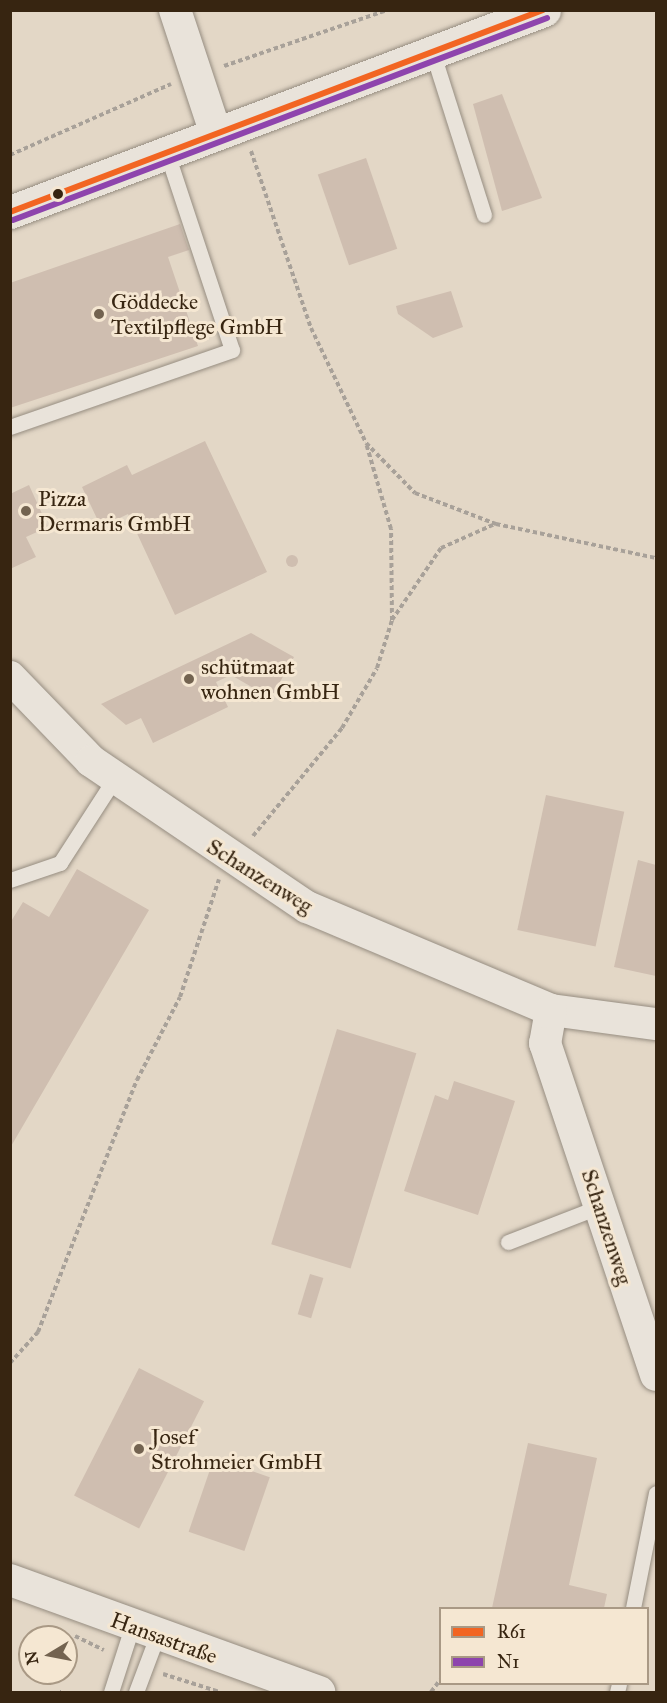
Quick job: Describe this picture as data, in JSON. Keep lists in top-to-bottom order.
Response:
{
  "streets": {
    "street": ["Schanzenweg", "Hansastraße"]
  },
  "places": [
    "Göddecke Textilpflege GmbH",
    "Pizza Dermaris GmbH",
    "schütmaat wohnen GmbH",
    "Josef Strohmeier GmbH"
  ],
  "lines": ["transit line R61", "transit line N1"],
  "legend": ["R61", "N1"],
  "north": "left"
}
